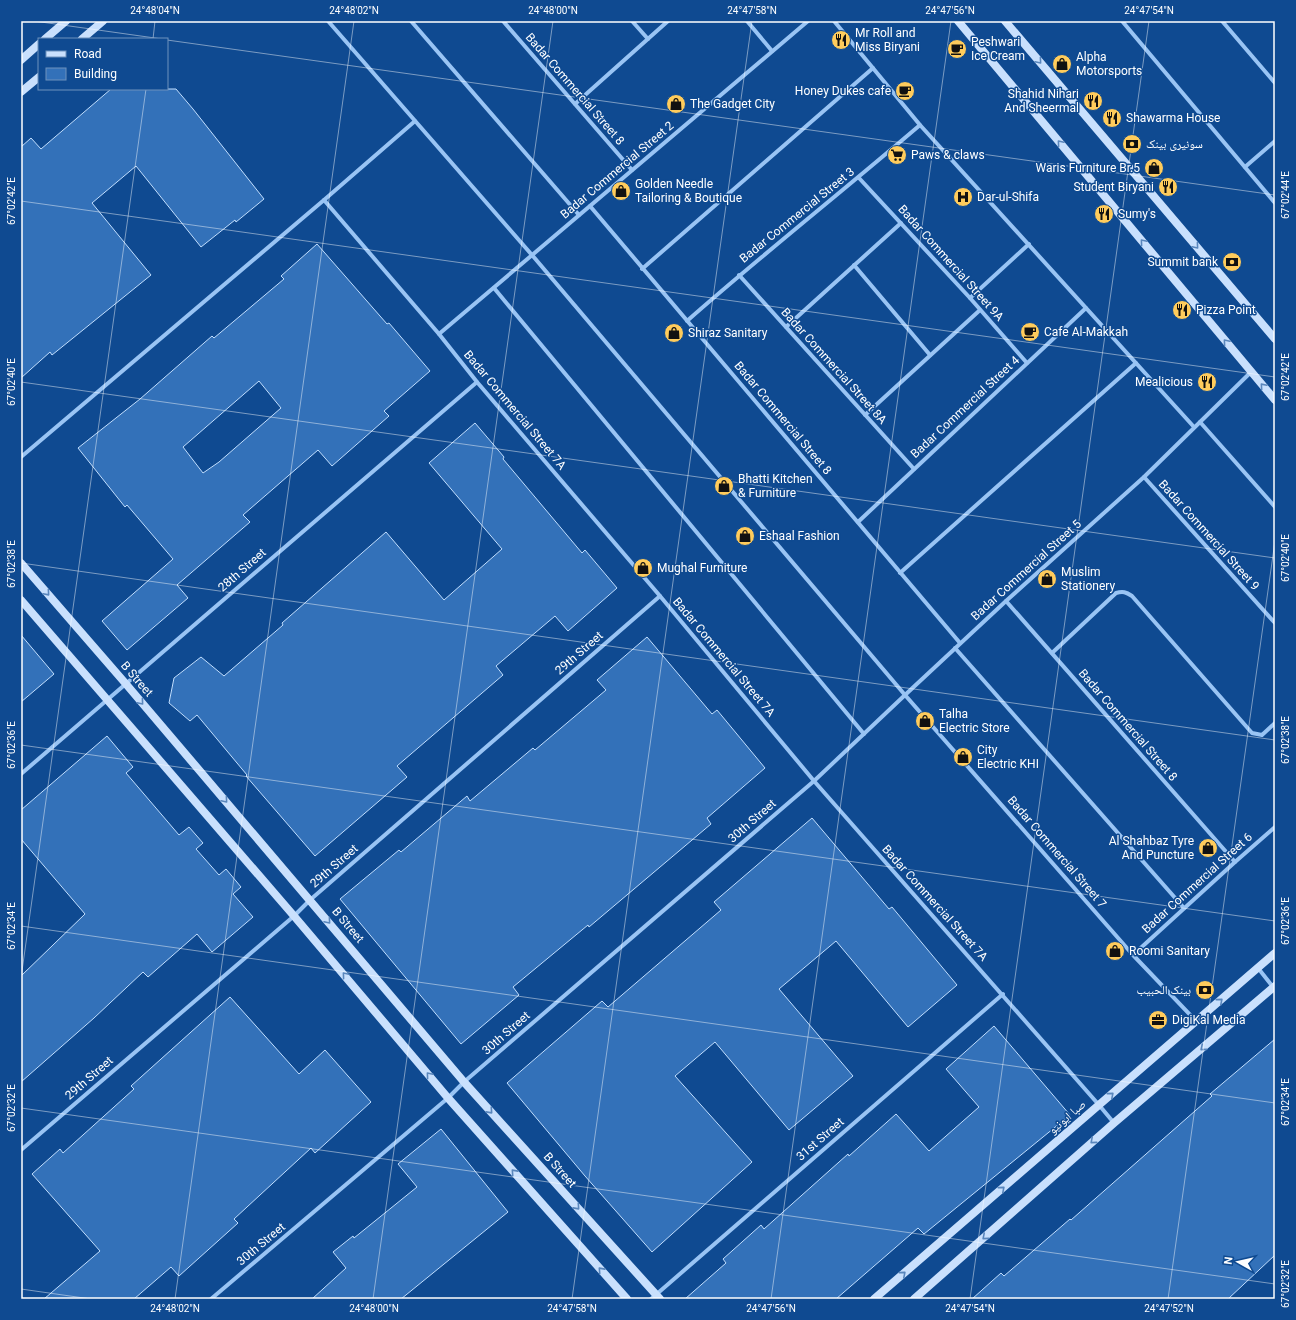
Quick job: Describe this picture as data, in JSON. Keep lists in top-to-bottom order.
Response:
{
  "streets": {
    "main road": ["B Street", "صبا ایونیو"],
    "street": [
      "Badar Commercial Street 8",
      "Badar Commercial Street 2",
      "Badar Commercial Street 3",
      "Badar Commercial Street 9A",
      "Badar Commercial Street 8A",
      "Badar Commercial Street 4",
      "Badar Commercial Street 7A",
      "Badar Commercial Street 9",
      "28th Street",
      "Badar Commercial Street 5",
      "29th Street",
      "30th Street",
      "Badar Commercial Street 7",
      "Badar Commercial Street 6",
      "31st Street"
    ]
  },
  "crossings": [
    ["Badar Commercial Street 8", "Badar Commercial Street 2"],
    ["Badar Commercial Street 8", "Badar Commercial Street 3"],
    ["Badar Commercial Street 8", "Badar Commercial Street 4"],
    ["Badar Commercial Street 8", "Badar Commercial Street 5"],
    ["Badar Commercial Street 8", "Badar Commercial Street 6"],
    ["Badar Commercial Street 2", "Badar Commercial Street 7A"],
    ["Badar Commercial Street 2", "Badar Commercial Street 7"],
    ["Badar Commercial Street 3", "Badar Commercial Street 9A"],
    ["Badar Commercial Street 3", "Badar Commercial Street 8A"],
    ["Badar Commercial Street 9A", "Badar Commercial Street 4"],
    ["Badar Commercial Street 8A", "Badar Commercial Street 4"],
    ["Badar Commercial Street 7A", "28th Street"],
    ["Badar Commercial Street 7A", "Badar Commercial Street 5"],
    ["Badar Commercial Street 7A", "29th Street"],
    ["Badar Commercial Street 7A", "30th Street"],
    ["Badar Commercial Street 7A", "صبا ایونیو"],
    ["Badar Commercial Street 7A", "31st Street"],
    ["Badar Commercial Street 9", "Badar Commercial Street 5"],
    ["28th Street", "B Street"],
    ["Badar Commercial Street 5", "30th Street"],
    ["Badar Commercial Street 5", "Badar Commercial Street 7"],
    ["29th Street", "B Street"],
    ["B Street", "30th Street"],
    ["B Street", "31st Street"],
    ["Badar Commercial Street 7", "Badar Commercial Street 6"],
    ["Badar Commercial Street 7", "صبا ایونیو"]
  ],
  "places": {
    "restaurant": [
      "Mr Roll and Miss Biryani",
      "Shahid Nihari And Sheermal",
      "Shawarma House",
      "Student Biryani",
      "Sumy's",
      "Pizza Point",
      "Mealicious"
    ],
    "cafe": ["Peshwari Ice Cream", "Honey Dukes cafe", "Cafe Al-Makkah"],
    "shop": [
      "Alpha Motorsports",
      "The Gadget City",
      "Waris Furniture Br.5",
      "Golden Needle Tailoring & Boutique",
      "Shiraz Sanitary",
      "Bhatti Kitchen & Furniture",
      "Eshaal Fashion",
      "Mughal Furniture",
      "Muslim Stationery",
      "Talha Electric Store",
      "City Electric KHI",
      "Al Shahbaz Tyre And Puncture",
      "Roomi Sanitary"
    ],
    "bank": ["سونیری بینک", "Summit bank", "بينک الحبيب"],
    "supermarket": ["Paws & claws"],
    "hospital": ["Dar-ul-Shifa"],
    "office": ["DigiKal Media"]
  },
  "legend": ["Road", "Building"],
  "north": "left",
  "coordinates": [
    "24°48'04\"N",
    "24°48'02\"N",
    "24°48'00\"N",
    "24°47'58\"N",
    "24°47'56\"N",
    "24°47'54\"N",
    "67°02'44\"E",
    "67°02'42\"E",
    "67°02'40\"E",
    "67°02'38\"E",
    "67°02'36\"E",
    "67°02'34\"E",
    "67°02'32\"E",
    "24°47'52\"N"
  ]
}
